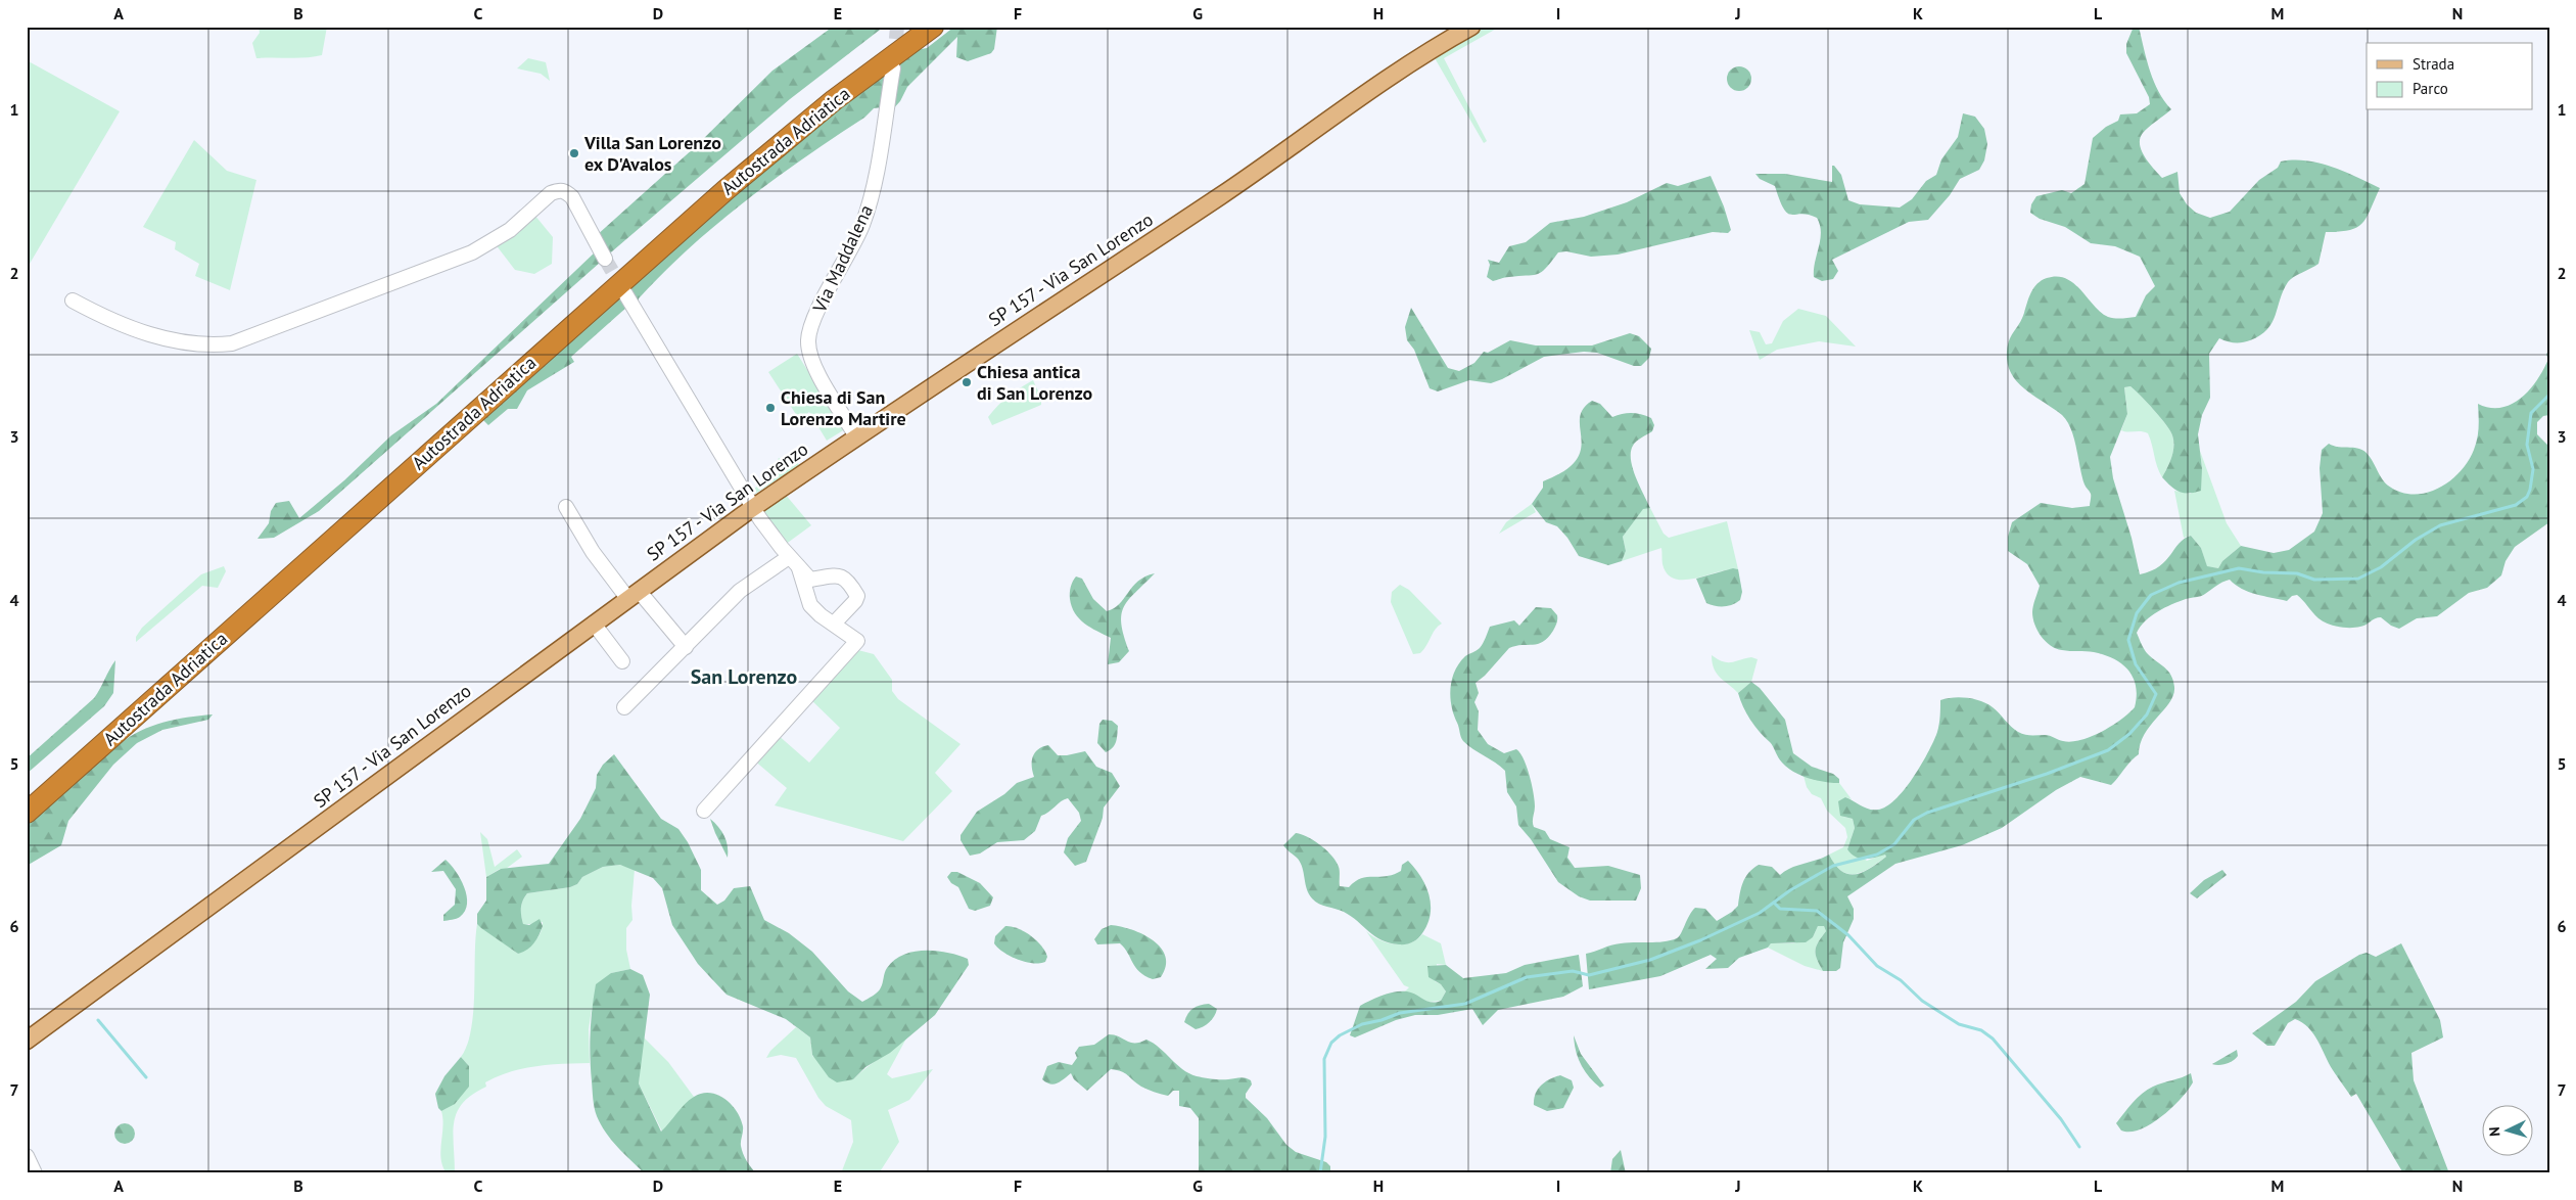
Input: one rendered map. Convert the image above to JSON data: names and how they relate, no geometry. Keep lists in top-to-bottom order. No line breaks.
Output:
{"streets":{"highway":["Autostrada Adriatica"],"main road":["SP 157 - Via San Lorenzo"],"street":["Via Maddalena"]},"crossings":[["Via Maddalena","SP 157 - Via San Lorenzo"]],"districts":["San Lorenzo"],"places":["Villa San Lorenzo ex D'Avalos","Chiesa antica di San Lorenzo","Chiesa di San Lorenzo Martire"],"legend":["Strada","Parco"],"north":"left","grid":{"columns":["A","B","C","D","E","F","G","H","I","J","K","L","M","N"],"rows":["1","2","3","4","5","6","7"]}}
